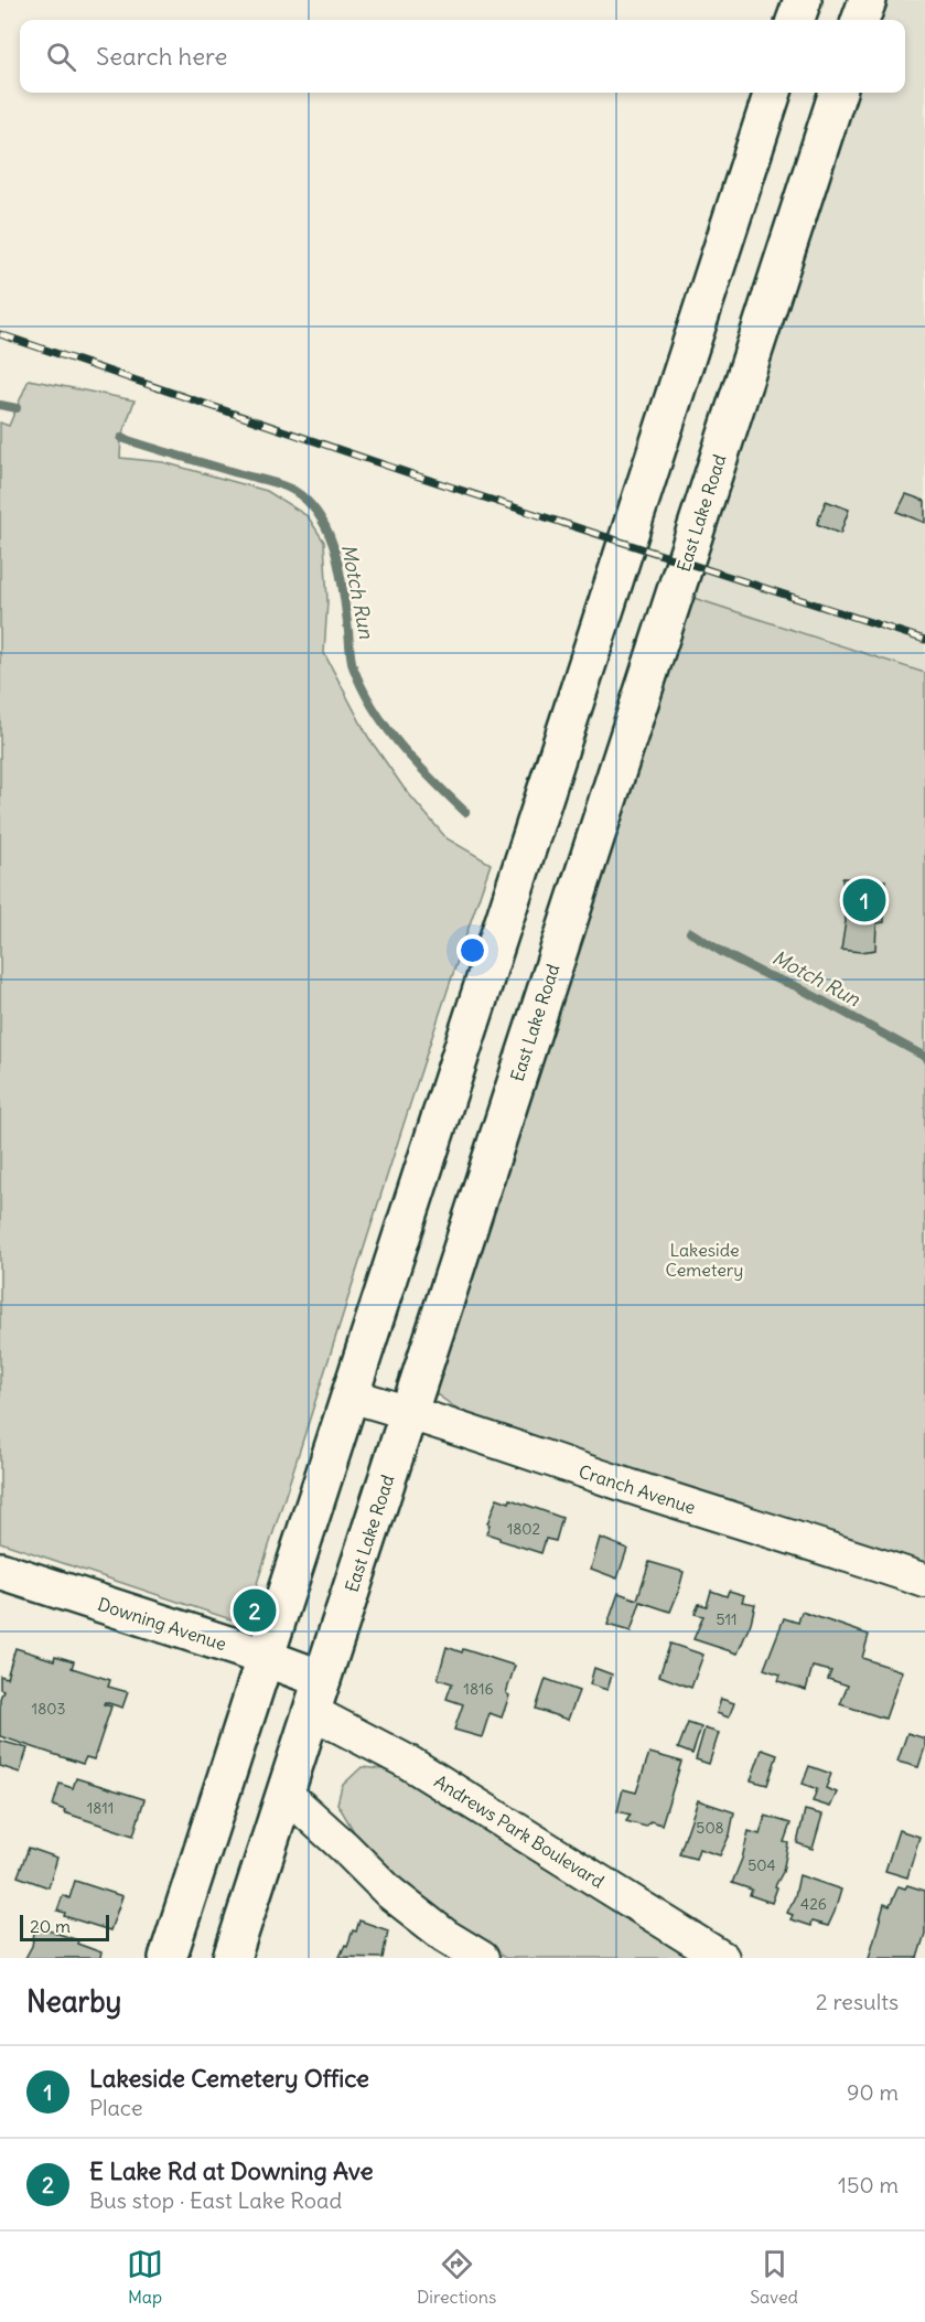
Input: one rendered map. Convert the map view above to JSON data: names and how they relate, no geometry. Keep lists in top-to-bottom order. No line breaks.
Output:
{"streets":{"main road":["East Lake Road","Downing Avenue"],"street":["Cranch Avenue","Andrews Park Boulevard"]},"crossings":[["East Lake Road","Cranch Avenue"],["East Lake Road","Downing Avenue"],["East Lake Road","Andrews Park Boulevard"],["Downing Avenue","Andrews Park Boulevard"]],"water":["Motch Run"],"parks":["Lakeside Cemetery"],"house_numbers":["1802","511","1816","1803","1811","508","504","426"],"scale_bar":"20 m","page":{"search":"Search here","pins":["1","2"],"scale":"20 m","heading":["Nearby","2 results"],"list":[{"mark":"1","name":"Lakeside Cemetery Office","note":"Place","value":"90 m"},{"mark":"2","name":"E Lake Rd at Downing Ave","note":"Bus stop · East Lake Road","value":"150 m"}],"nav":["Map","Directions","Saved"]}}
